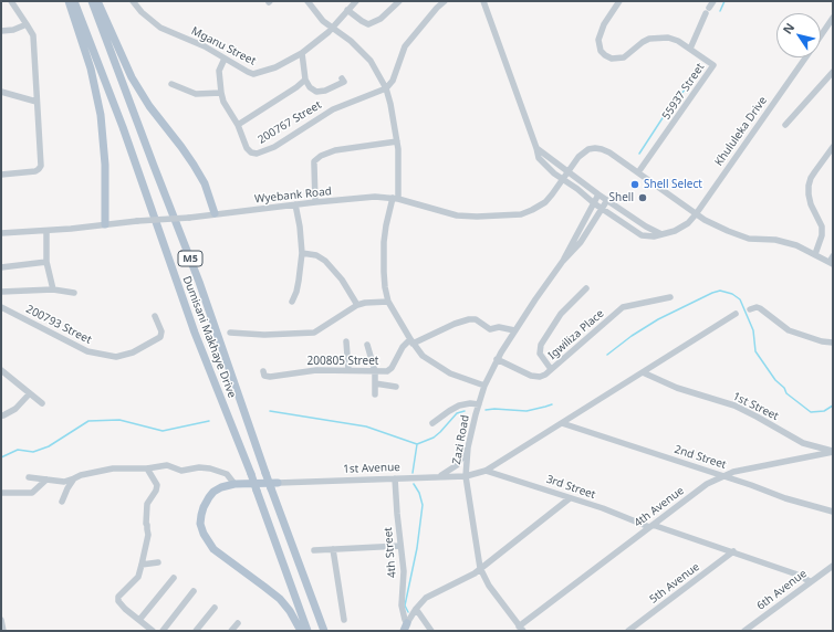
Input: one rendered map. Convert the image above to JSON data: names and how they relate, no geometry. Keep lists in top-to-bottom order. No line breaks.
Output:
{"streets":{"main road":["M5","Dumisani Makhaye Drive"],"street":["Mganu Street","55937 Street","200767 Street","Khululeka Drive","Wyebank Road","200793 Street","Igwiliza Place","200805 Street","1st Street","Zazi Road","2nd Street","1st Avenue","3rd Street","4th Avenue","4th Street","5th Avenue","6th Avenue"]},"crossings":[["Mganu Street","200767 Street"],["55937 Street","Wyebank Road"],["Khululeka Drive","Wyebank Road"],["Khululeka Drive","Zazi Road"],["Igwiliza Place","Zazi Road"],["1st Street","4th Avenue"],["Zazi Road","1st Avenue"],["Zazi Road","4th Avenue"],["2nd Street","4th Avenue"],["1st Avenue","4th Street"],["3rd Street","4th Avenue"],["3rd Street","5th Avenue"],["3rd Street","6th Avenue"]],"places":["Shell Select","Shell"],"north":"top left"}
